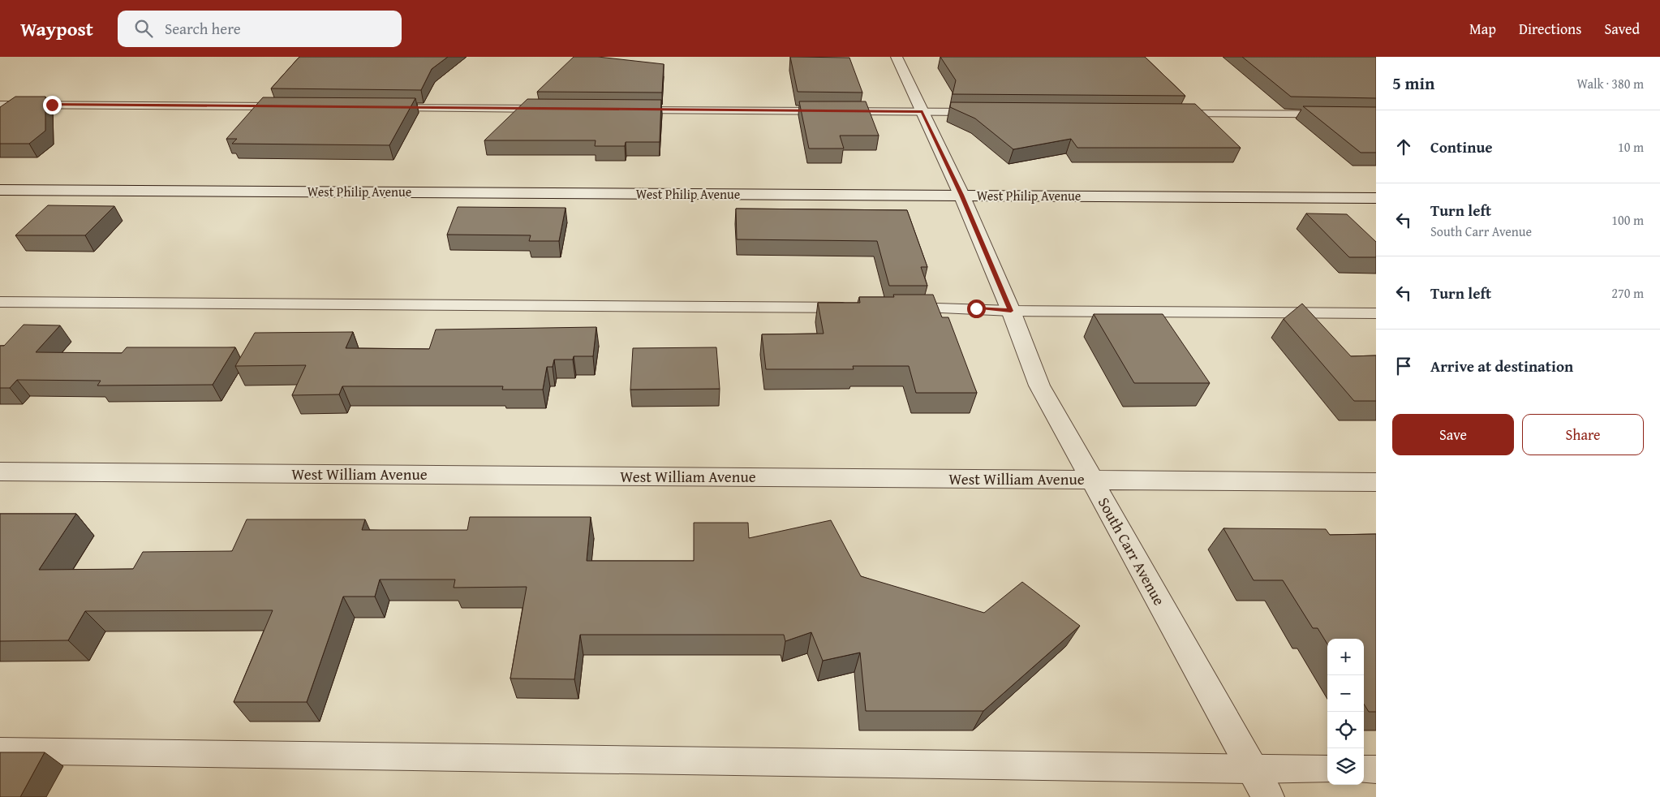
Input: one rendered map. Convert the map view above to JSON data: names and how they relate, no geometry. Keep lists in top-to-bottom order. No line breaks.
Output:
{"streets":{"street":["West Philip Avenue","West William Avenue","South Carr Avenue"]},"crossings":[["West Philip Avenue","South Carr Avenue"],["West William Avenue","South Carr Avenue"]],"page":{"header":"Waypost","search":"Search here","nav":["Map","Directions","Saved"],"heading":["5 min","Walk · 380 m"],"list":[["Continue","10 m"],["Turn left","South Carr Avenue","100 m"],["Turn left","270 m"],"Arrive at destination"],"buttons":["Save","Share"],"map_buttons":["+","−"]}}
